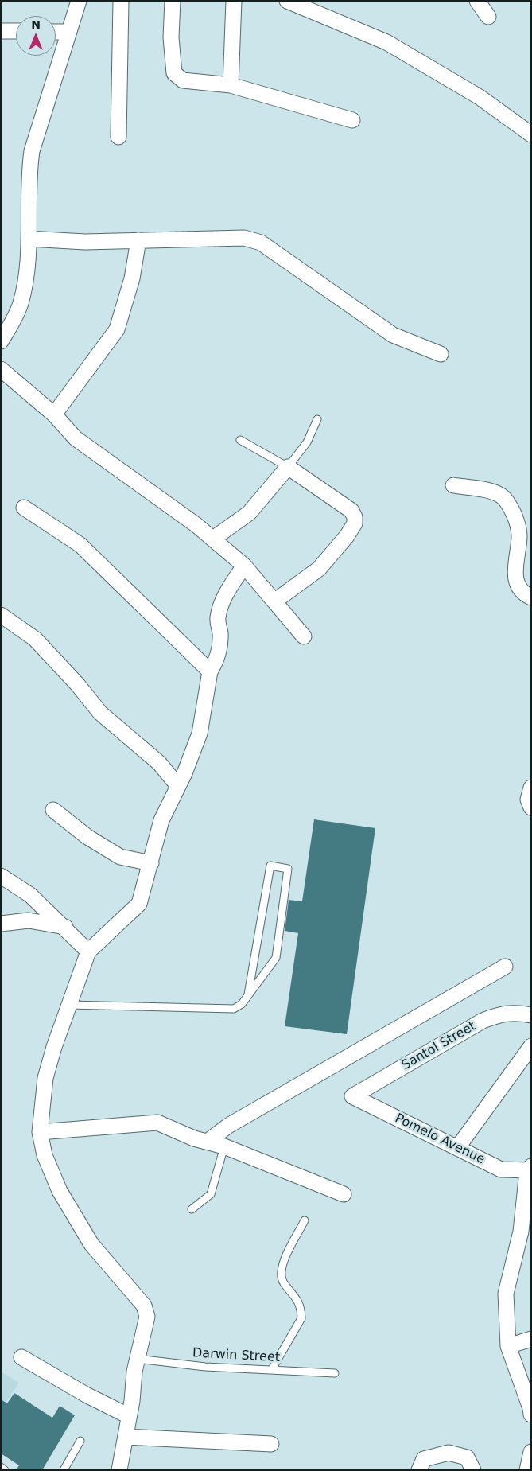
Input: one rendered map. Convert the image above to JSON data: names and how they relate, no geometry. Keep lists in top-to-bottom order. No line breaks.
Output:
{"streets":{"street":["Santol Street","Pomelo Avenue"],"lane":["Darwin Street"]},"crossings":[["Santol Street","Pomelo Avenue"]],"north":"top"}
